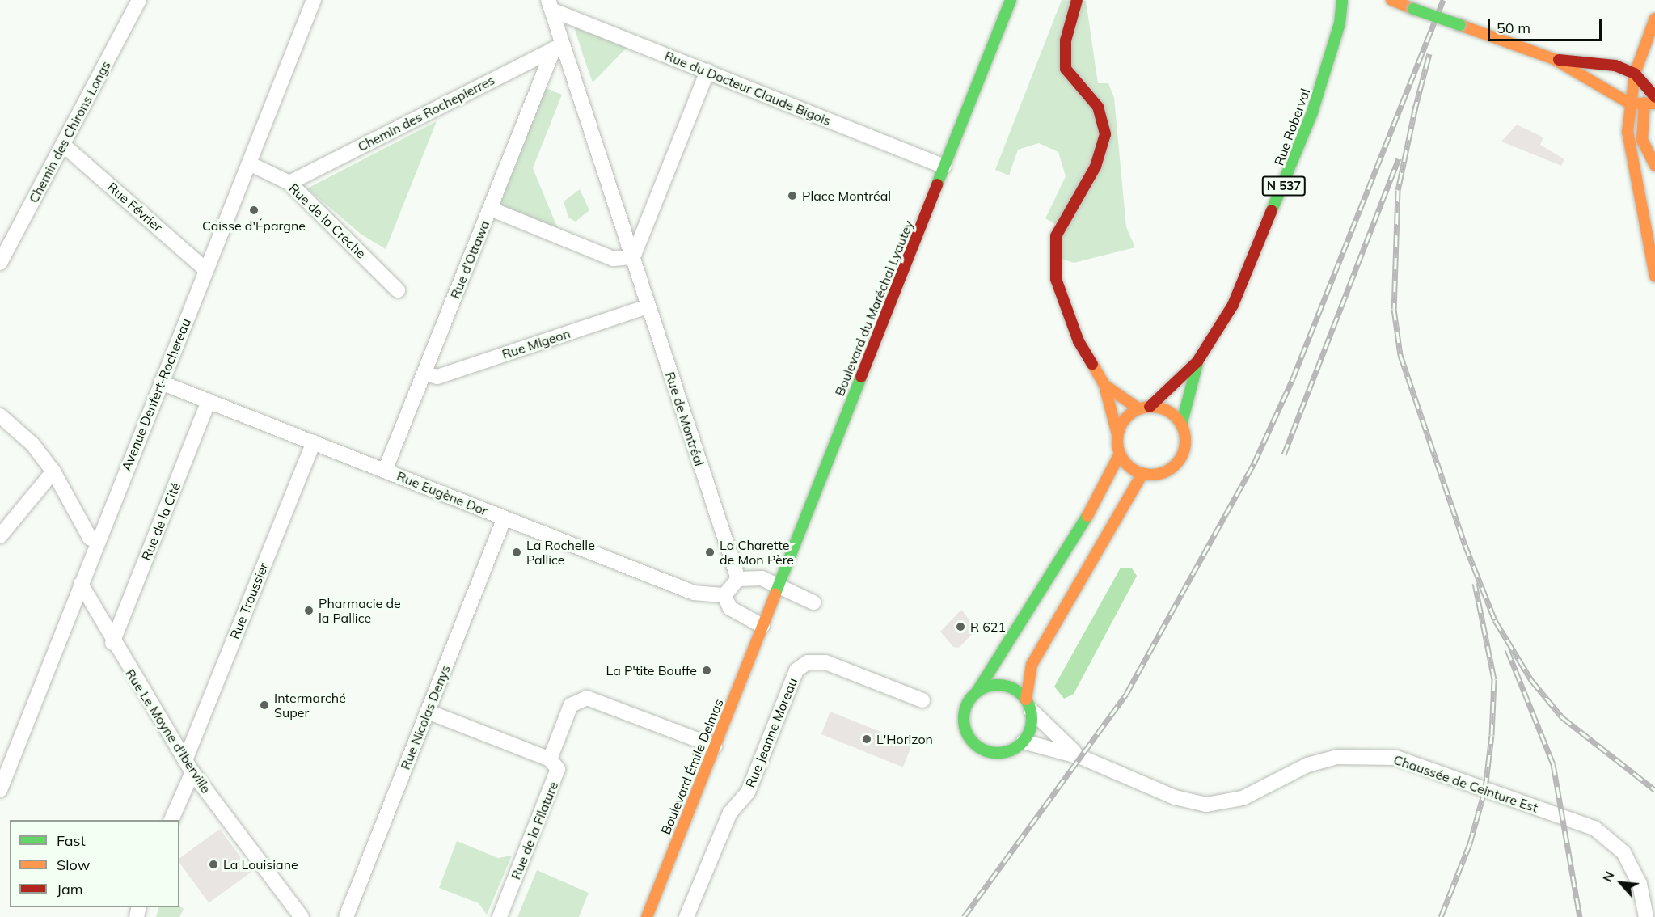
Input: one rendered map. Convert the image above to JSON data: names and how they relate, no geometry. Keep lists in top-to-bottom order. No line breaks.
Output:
{"streets":{"street":["Rue du Docteur Claude Bigois","Chemin des Rochepierres","Rue Roberval","Chemin des Chirons Longs","N 537","Rue Février","Rue de la Crèche","Rue d'Ottawa","Boulevard du Maréchal Lyautey","Rue Migeon","Avenue Denfert-Rochereau","Rue de Montréal","Rue Eugène Dor","Rue de la Cité","Rue Troussier","Rue Nicolas Denys","Rue Le Moyne d'Iberville","Rue Jeanne Moreau","Boulevard Émile Delmas","Chaussée de Ceinture Est","Rue de la Filature"]},"crossings":[["Rue du Docteur Claude Bigois","Boulevard du Maréchal Lyautey"],["Rue du Docteur Claude Bigois","Rue de Montréal"],["Chemin des Rochepierres","Rue de la Crèche"],["Chemin des Rochepierres","Rue d'Ottawa"],["Chemin des Rochepierres","Rue de Montréal"],["Chemin des Chirons Longs","Rue Février"],["Rue Février","Avenue Denfert-Rochereau"],["Rue de la Crèche","Avenue Denfert-Rochereau"],["Rue d'Ottawa","Rue Migeon"],["Rue d'Ottawa","Rue de Montréal"],["Rue d'Ottawa","Rue Eugène Dor"],["Boulevard du Maréchal Lyautey","Boulevard Émile Delmas"],["Rue Migeon","Rue de Montréal"],["Avenue Denfert-Rochereau","Rue Eugène Dor"],["Avenue Denfert-Rochereau","Rue Le Moyne d'Iberville"],["Rue Eugène Dor","Rue de la Cité"],["Rue Eugène Dor","Rue Troussier"],["Rue Eugène Dor","Rue Nicolas Denys"],["Rue de la Cité","Rue Le Moyne d'Iberville"],["Rue Troussier","Rue Le Moyne d'Iberville"],["Rue Nicolas Denys","Rue de la Filature"]],"places":["Place Montréal","Caisse d'Épargne","La Rochelle Pallice","La Charette de Mon Père","Pharmacie de la Pallice","R 621","La P'tite Bouffe","Intermarché Super","L'Horizon","La Louisiane"],"legend":["Fast","Slow","Jam"],"scale_bar":"50 m","north":"top left"}
